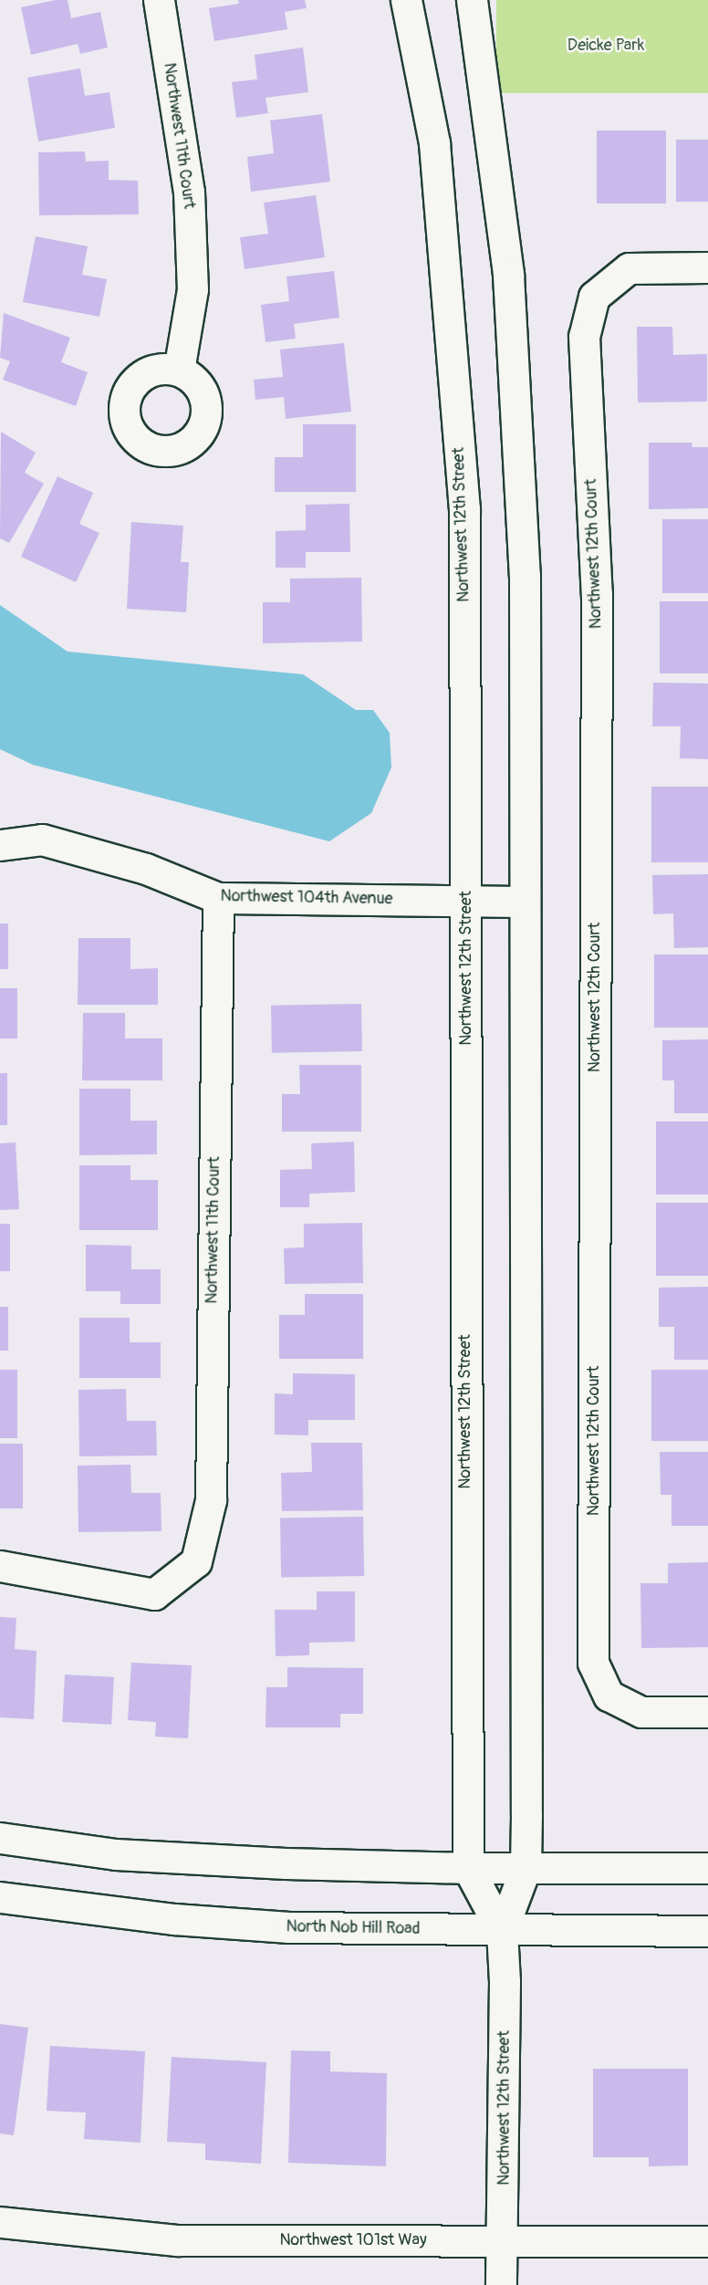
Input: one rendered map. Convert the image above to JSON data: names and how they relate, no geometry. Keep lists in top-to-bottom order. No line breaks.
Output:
{"streets":{"street":["Northwest 11th Court","Northwest 12th Street","Northwest 12th Court","Northwest 104th Avenue","North Nob Hill Road","Northwest 101st Way"]},"crossings":[["Northwest 11th Court","Northwest 104th Avenue"],["Northwest 12th Street","Northwest 104th Avenue"],["Northwest 12th Street","North Nob Hill Road"],["Northwest 12th Street","Northwest 101st Way"]],"parks":["Deicke Park"]}
